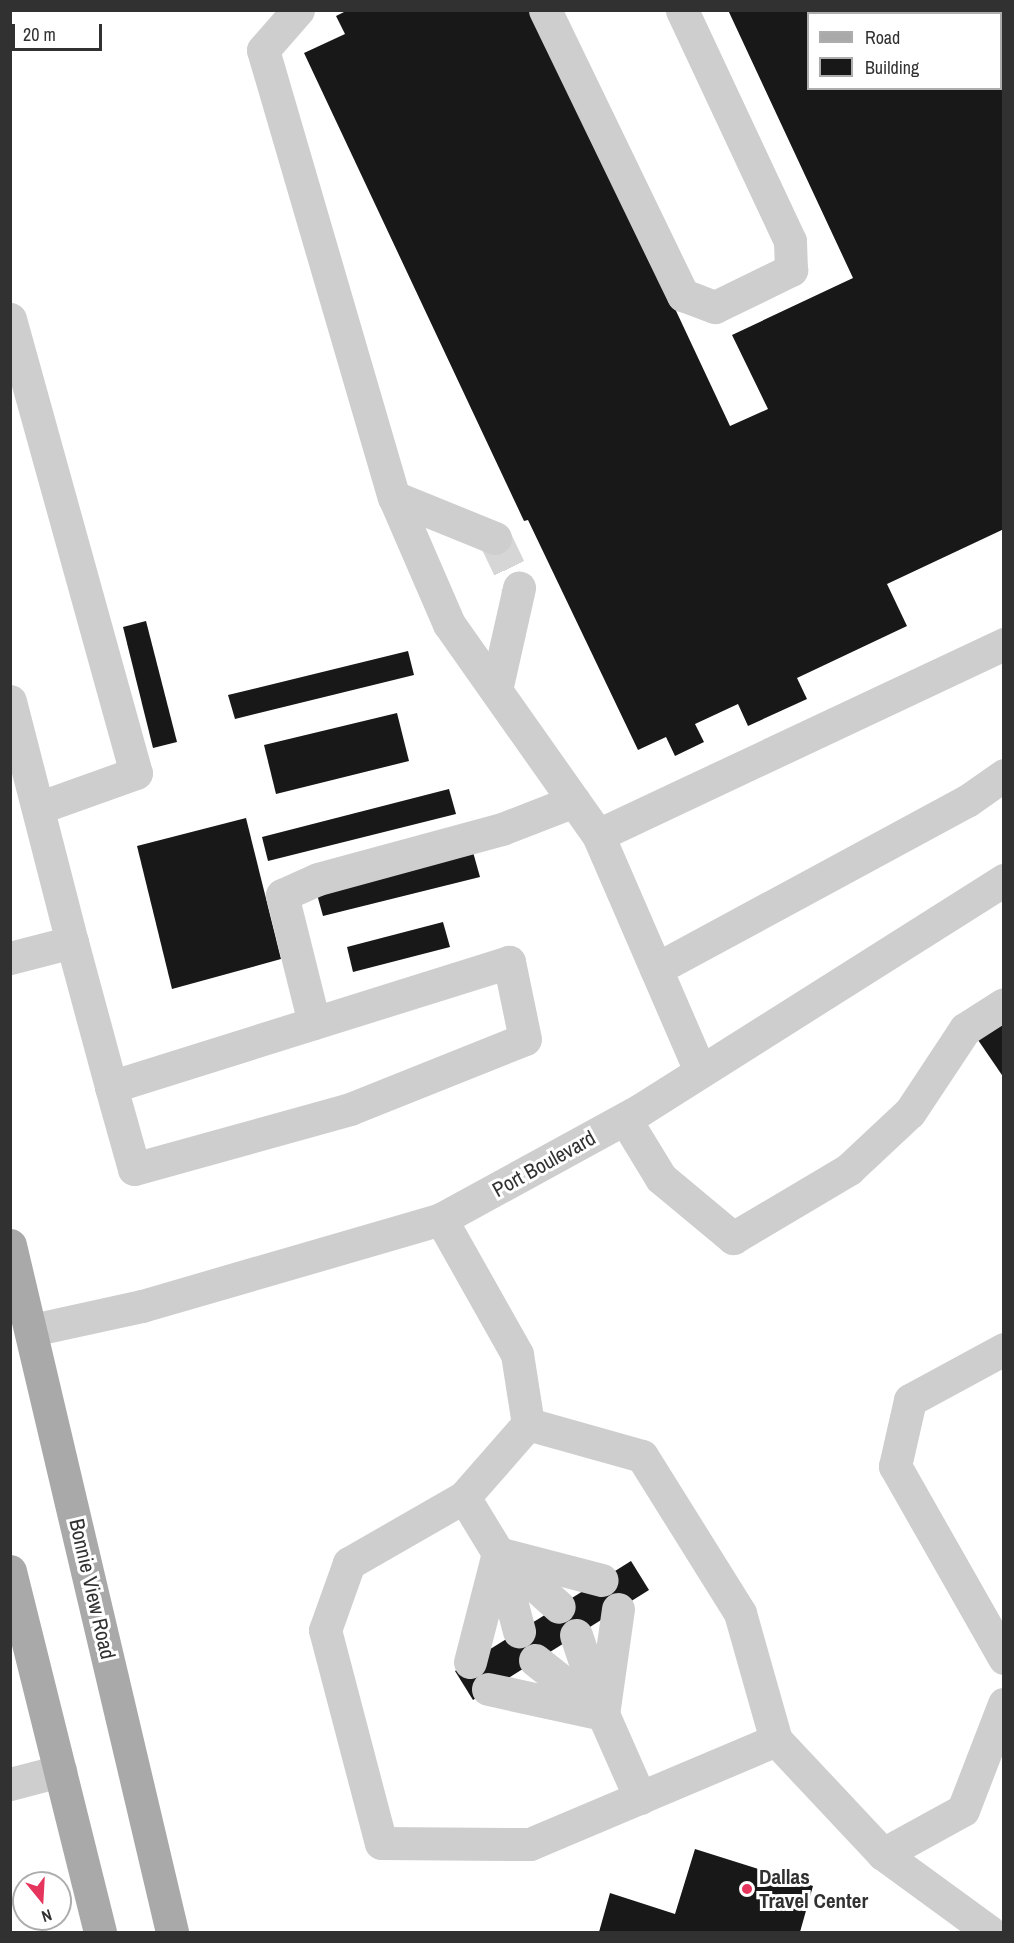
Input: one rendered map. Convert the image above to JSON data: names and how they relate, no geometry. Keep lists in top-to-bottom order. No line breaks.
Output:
{"streets":{"main road":["Bonnie View Road"],"street":["Port Boulevard"]},"crossings":[["Port Boulevard","Bonnie View Road"]],"places":["Dallas Travel Center"],"legend":["Road","Building"],"scale_bar":"20 m","north":"bottom"}
